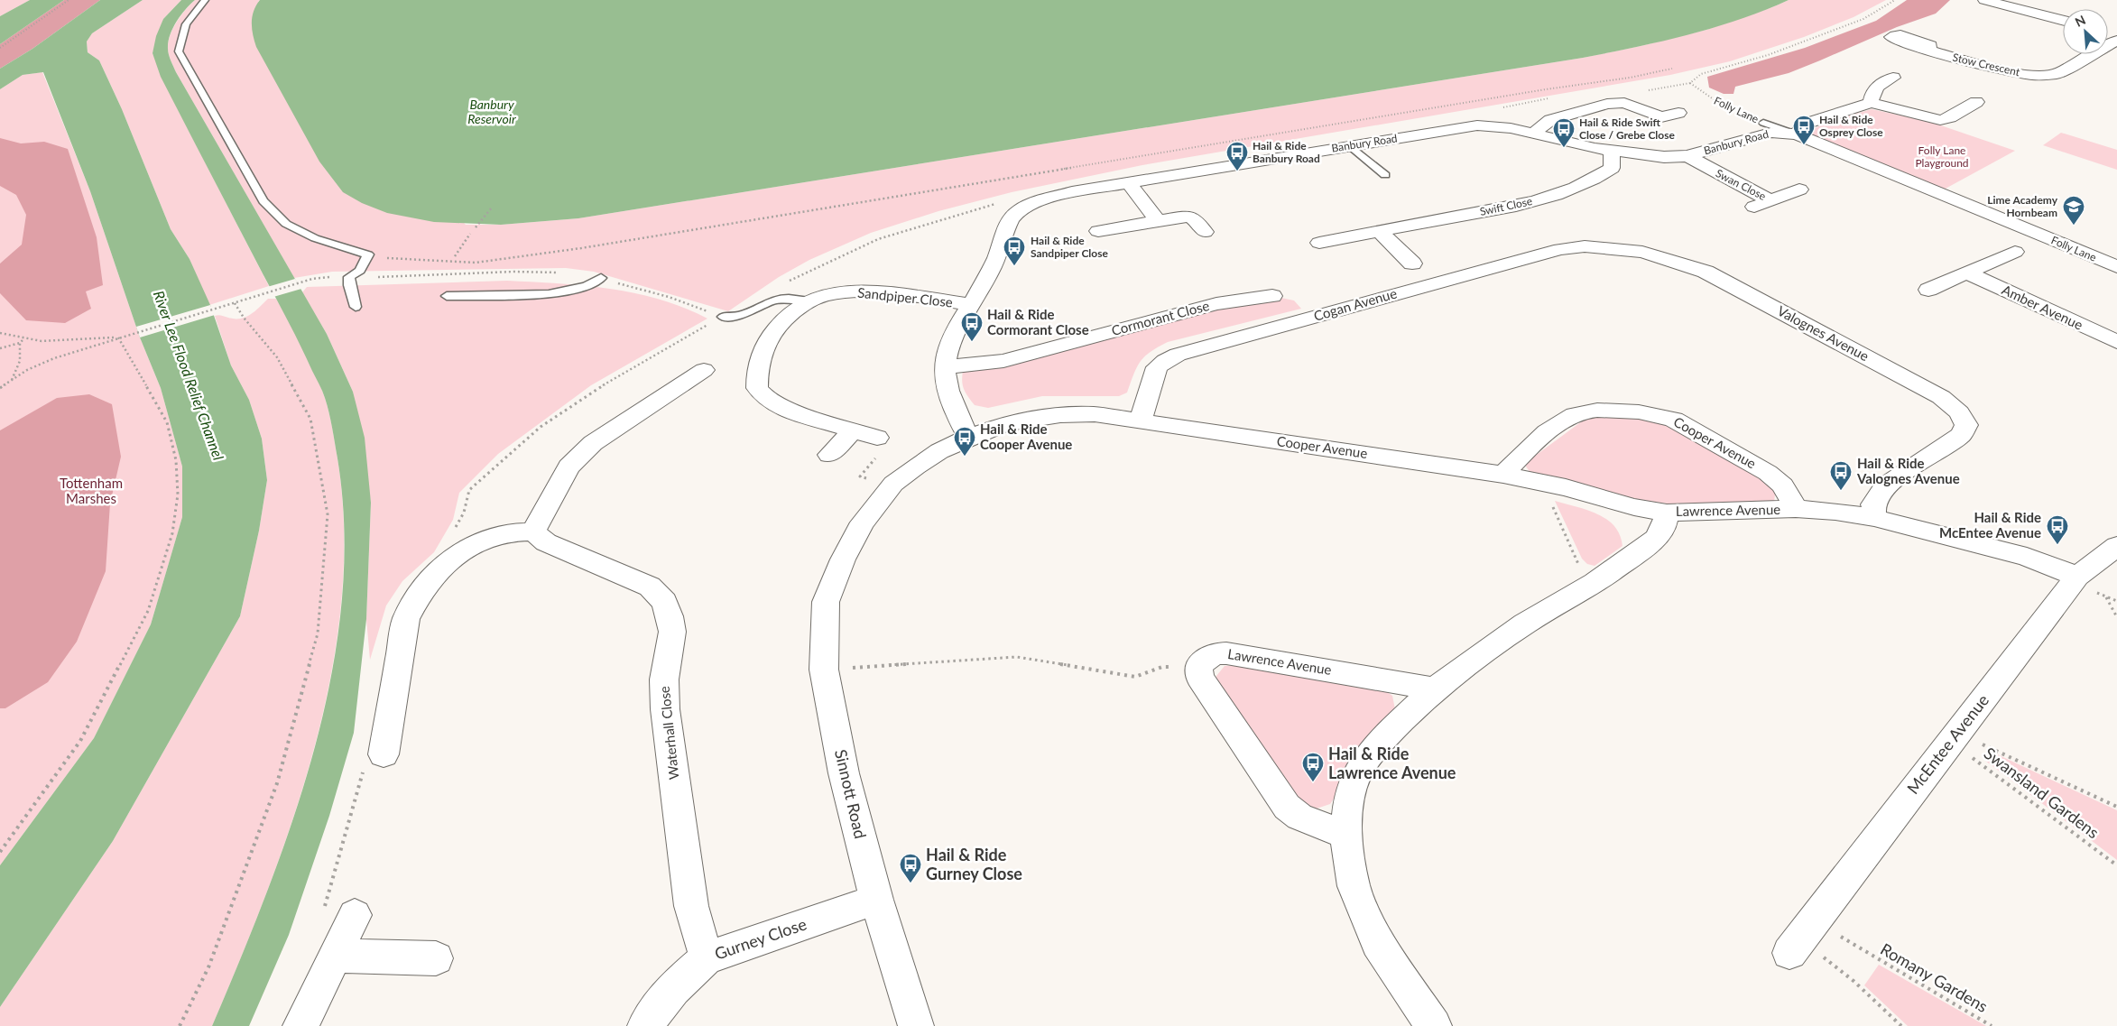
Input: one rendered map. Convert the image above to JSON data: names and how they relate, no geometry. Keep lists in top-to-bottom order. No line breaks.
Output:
{"streets":{"street":["Stow Crescent","Folly Lane","Banbury Road","Swan Close","Swift Close","Sandpiper Close","Cogan Avenue","Amber Avenue","Cormorant Close","Valognes Avenue","Cooper Avenue","Lawrence Avenue","Waterhall Close","McEntee Avenue","Sinnott Road","Gurney Close"],"path":["Swansland Gardens","Romany Gardens"]},"crossings":[["Folly Lane","Banbury Road"],["Banbury Road","Swan Close"],["Banbury Road","Swift Close"],["Banbury Road","Sandpiper Close"],["Banbury Road","Cormorant Close"],["Banbury Road","Cooper Avenue"],["Cogan Avenue","Valognes Avenue"],["Cogan Avenue","Cooper Avenue"],["Valognes Avenue","Lawrence Avenue"],["Cooper Avenue","Lawrence Avenue"],["Cooper Avenue","Sinnott Road"],["Lawrence Avenue","McEntee Avenue"],["Waterhall Close","Gurney Close"],["McEntee Avenue","Swansland Gardens"],["Sinnott Road","Gurney Close"]],"water":["Banbury Reservoir","River Lee Flood Relief Channel"],"parks":["Folly Lane Playground","Tottenham Marshes"],"places":{"bus stop":["Hail & Ride Osprey Close","Hail & Ride Swift Close / Grebe Close","Hail & Ride Banbury Road","Hail & Ride Sandpiper Close","Hail & Ride Cormorant Close","Hail & Ride Cooper Avenue","Hail & Ride Valognes Avenue","Hail & Ride McEntee Avenue","Hail & Ride Lawrence Avenue","Hail & Ride Gurney Close"],"school or university":["Lime Academy Hornbeam"]},"north":"top left"}
